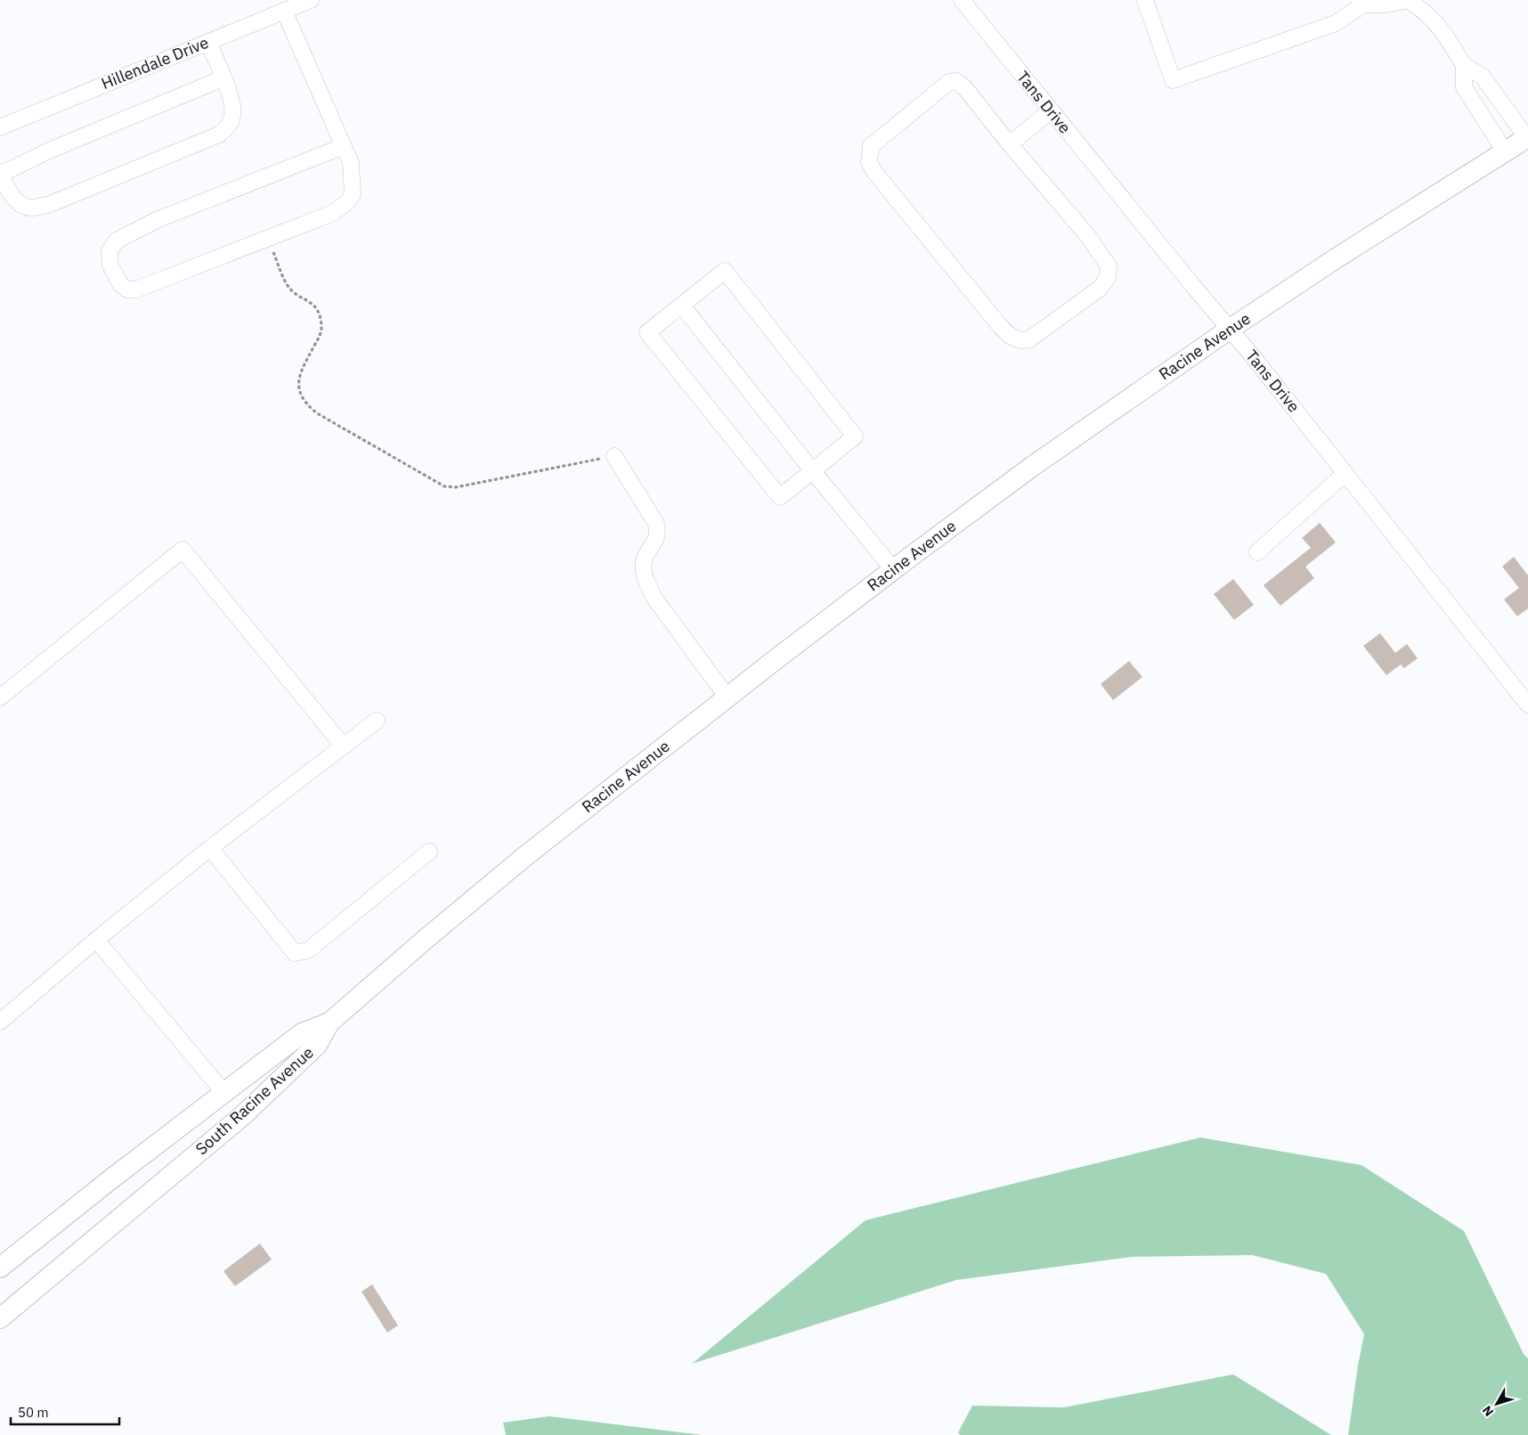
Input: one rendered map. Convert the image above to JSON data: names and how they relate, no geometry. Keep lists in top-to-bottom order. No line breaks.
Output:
{"streets":{"main road":["Racine Avenue","South Racine Avenue"],"street":["Hillendale Drive","Tans Drive"]},"crossings":[["Tans Drive","Racine Avenue"],["Racine Avenue","South Racine Avenue"]],"scale_bar":"50 m","north":"bottom left"}
